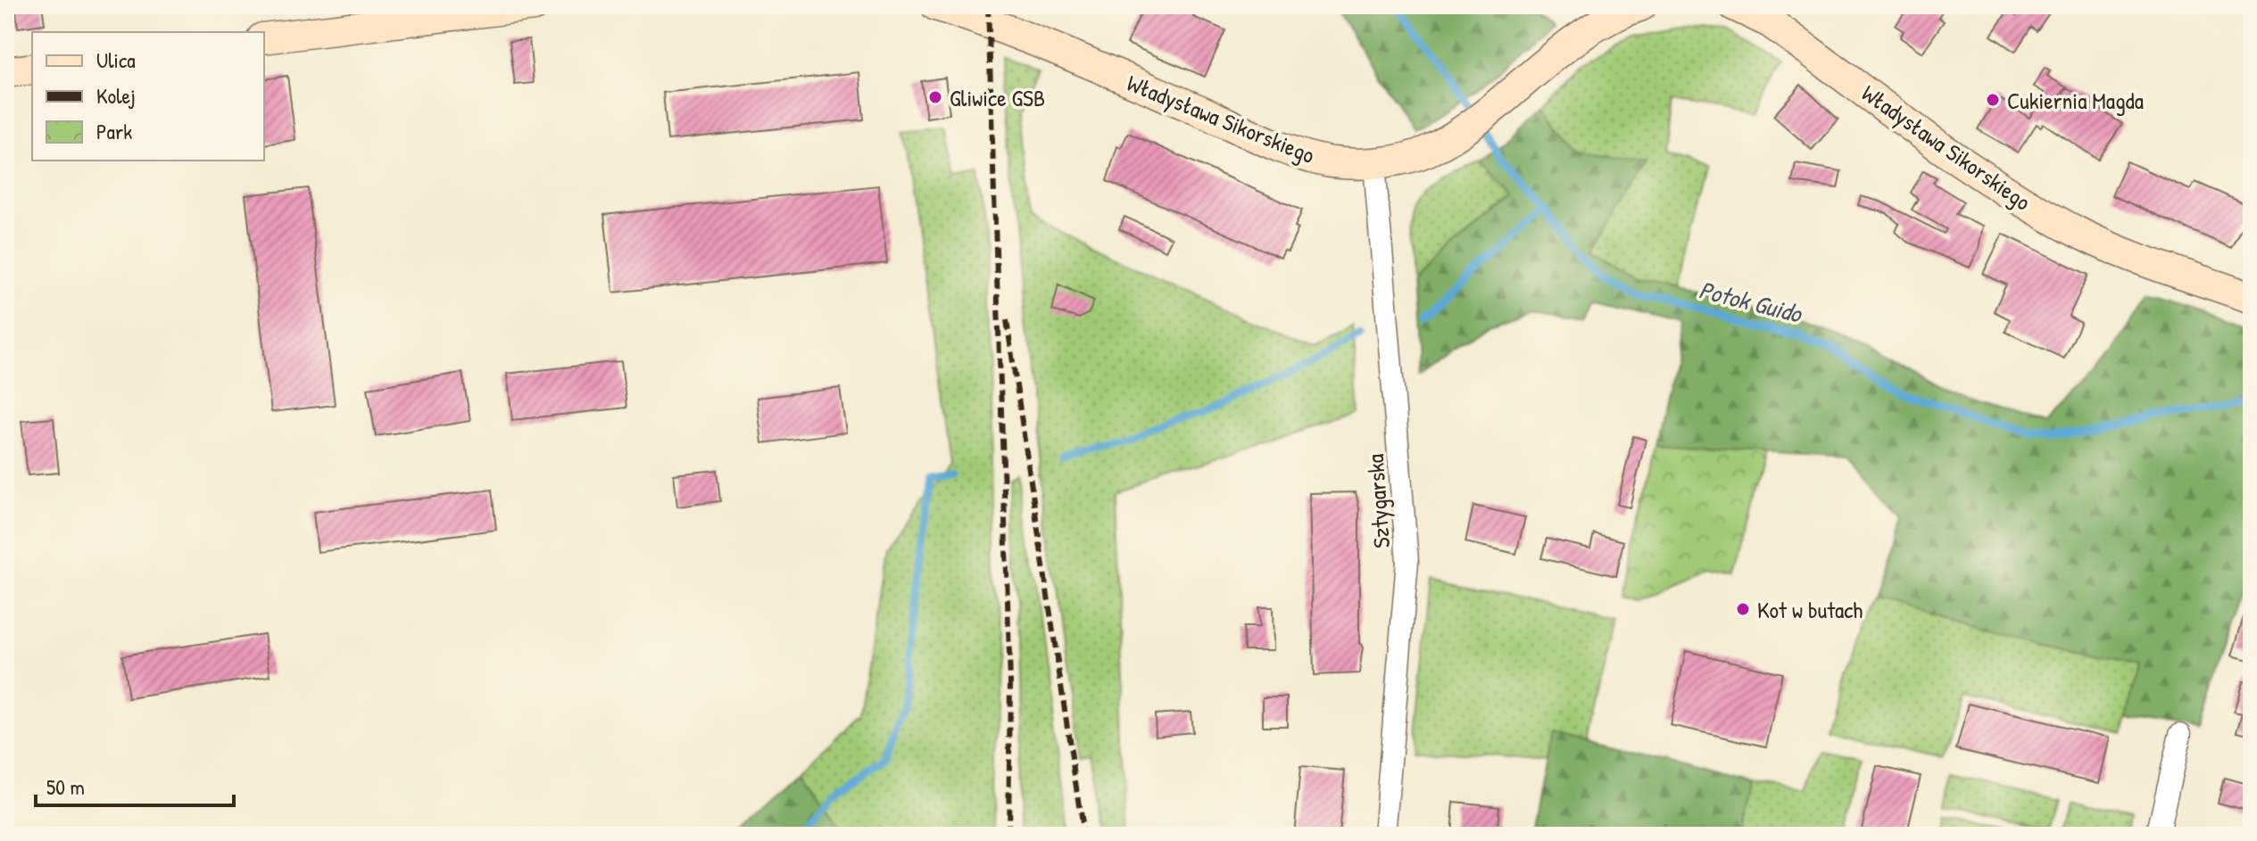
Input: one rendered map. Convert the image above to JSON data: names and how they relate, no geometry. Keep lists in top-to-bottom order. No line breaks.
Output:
{"streets":{"street":["Władysława Sikorskiego","Sztygarska"]},"crossings":[["Władysława Sikorskiego","Sztygarska"]],"water":["Potok Guido"],"places":["Gliwice GSB","Cukiernia Magda","Kot w butach"],"legend":["Ulica","Kolej","Park"],"scale_bar":"50 m"}
